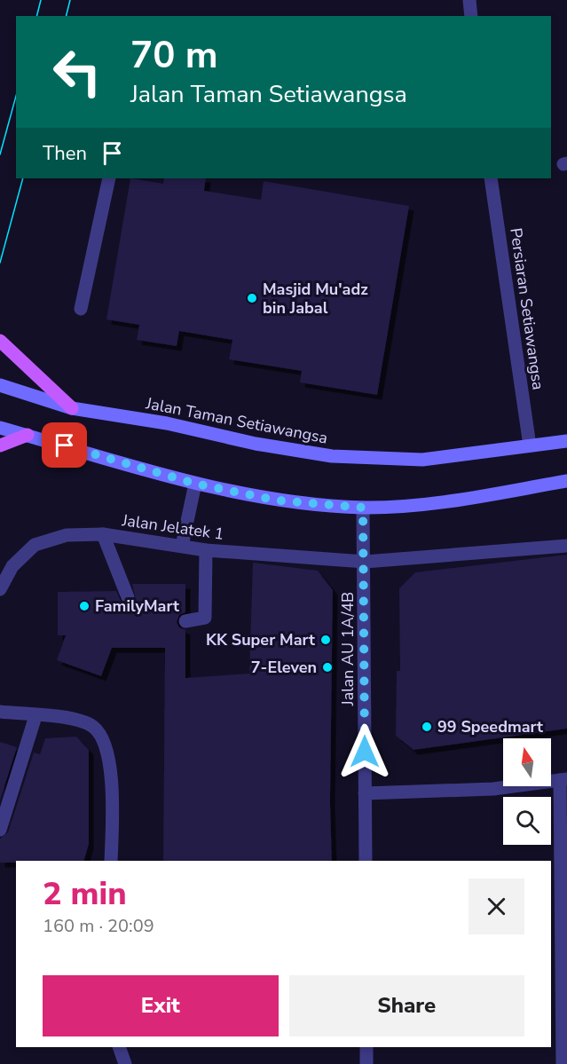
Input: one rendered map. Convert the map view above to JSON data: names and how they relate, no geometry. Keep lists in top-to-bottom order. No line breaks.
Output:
{"streets":{"main road":["Jalan Taman Setiawangsa"],"street":["Persiaran Setiawangsa","Jalan Jelatek 1","Jalan AU 1A/4B"]},"crossings":[["Persiaran Setiawangsa","Jalan Taman Setiawangsa"],["Jalan Jelatek 1","Jalan AU 1A/4B"]],"places":["Masjid Mu'adz bin Jabal","FamilyMart","KK Super Mart","7-Eleven","99 Speedmart"],"north":"top","page":{"turn":["70 m","Jalan Taman Setiawangsa"],"then":"Then","heading":["2 min","160 m · 20:09"],"buttons":["Exit","Share"]}}
